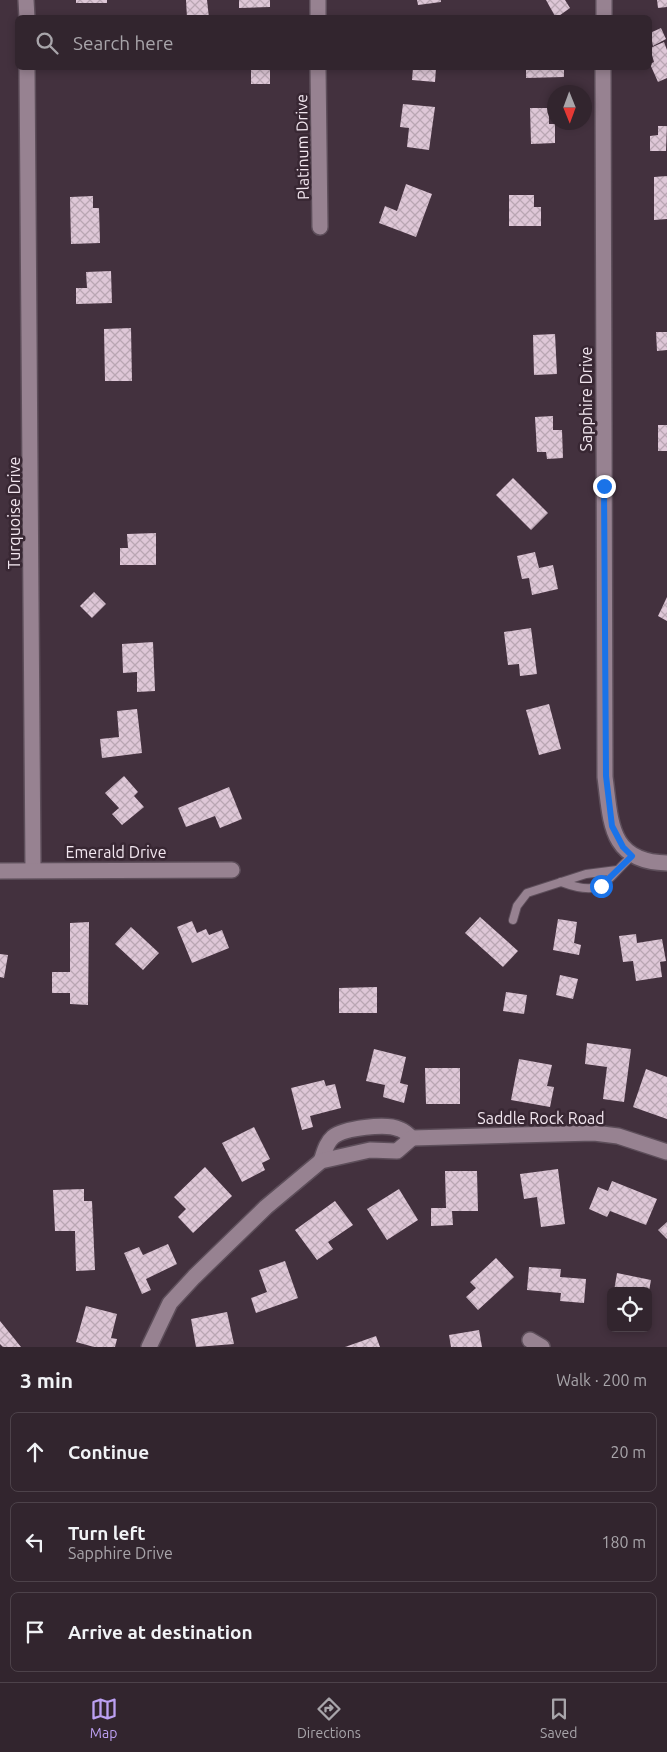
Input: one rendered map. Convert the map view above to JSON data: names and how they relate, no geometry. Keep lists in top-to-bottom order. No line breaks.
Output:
{"streets":{"street":["Platinum Drive","Sapphire Drive","Turquoise Drive","Emerald Drive","Saddle Rock Road"]},"crossings":[["Turquoise Drive","Emerald Drive"]],"north":"bottom","page":{"search":"Search here","heading":["3 min","Walk · 200 m"],"list":[["Continue","20 m"],["Turn left","Sapphire Drive","180 m"],"Arrive at destination"],"nav":["Map","Directions","Saved"]}}
